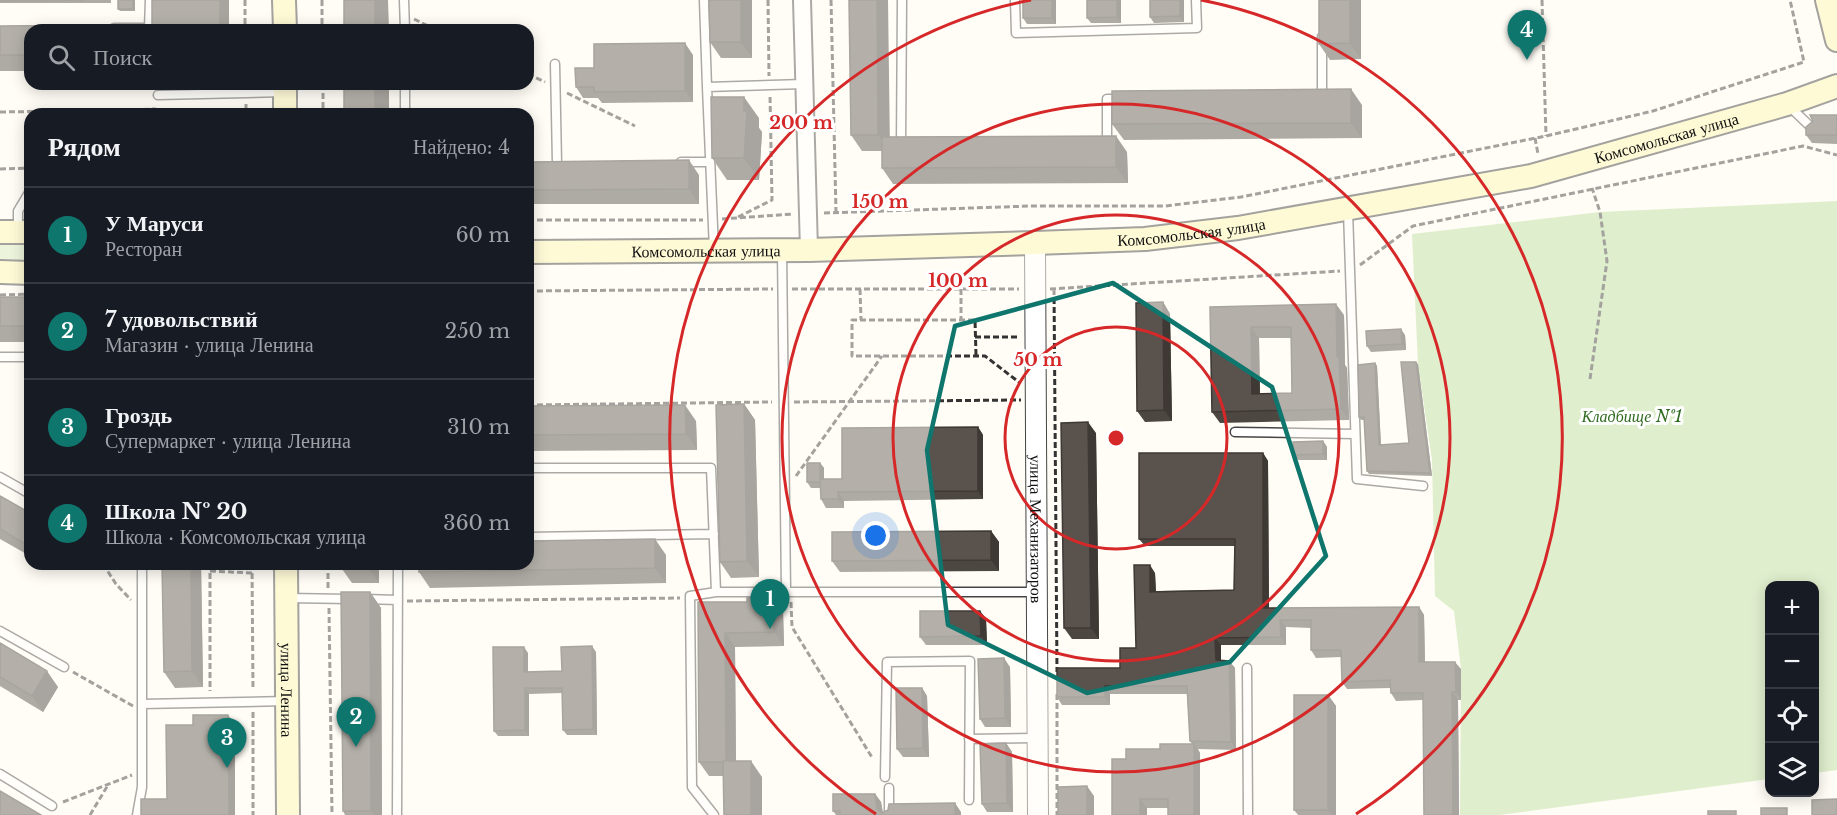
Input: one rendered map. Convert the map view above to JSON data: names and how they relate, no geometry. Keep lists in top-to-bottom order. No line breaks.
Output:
{"streets":{"main road":["Комсомольская улица","улица Ленина"],"street":["улица Механизаторов"]},"crossings":[["Комсомольская улица","улица Механизаторов"]],"parks":["Кладбище №1"],"page":{"pins":["4","1","2","3"],"search":"Поиск","heading":["Рядом","Найдено: 4"],"list":[{"mark":"1","name":"У Маруси","note":"Ресторан","value":"60 m"},{"mark":"2","name":"7 удовольствий","note":"Магазин · улица Ленина","value":"250 m"},{"mark":"3","name":"Гроздь","note":"Супермаркет · улица Ленина","value":"310 m"},{"mark":"4","name":"Школа № 20","note":"Школа · Комсомольская улица","value":"360 m"}],"map_buttons":["+","−"]},"rings":["200 m","150 m","100 m","50 m"]}
